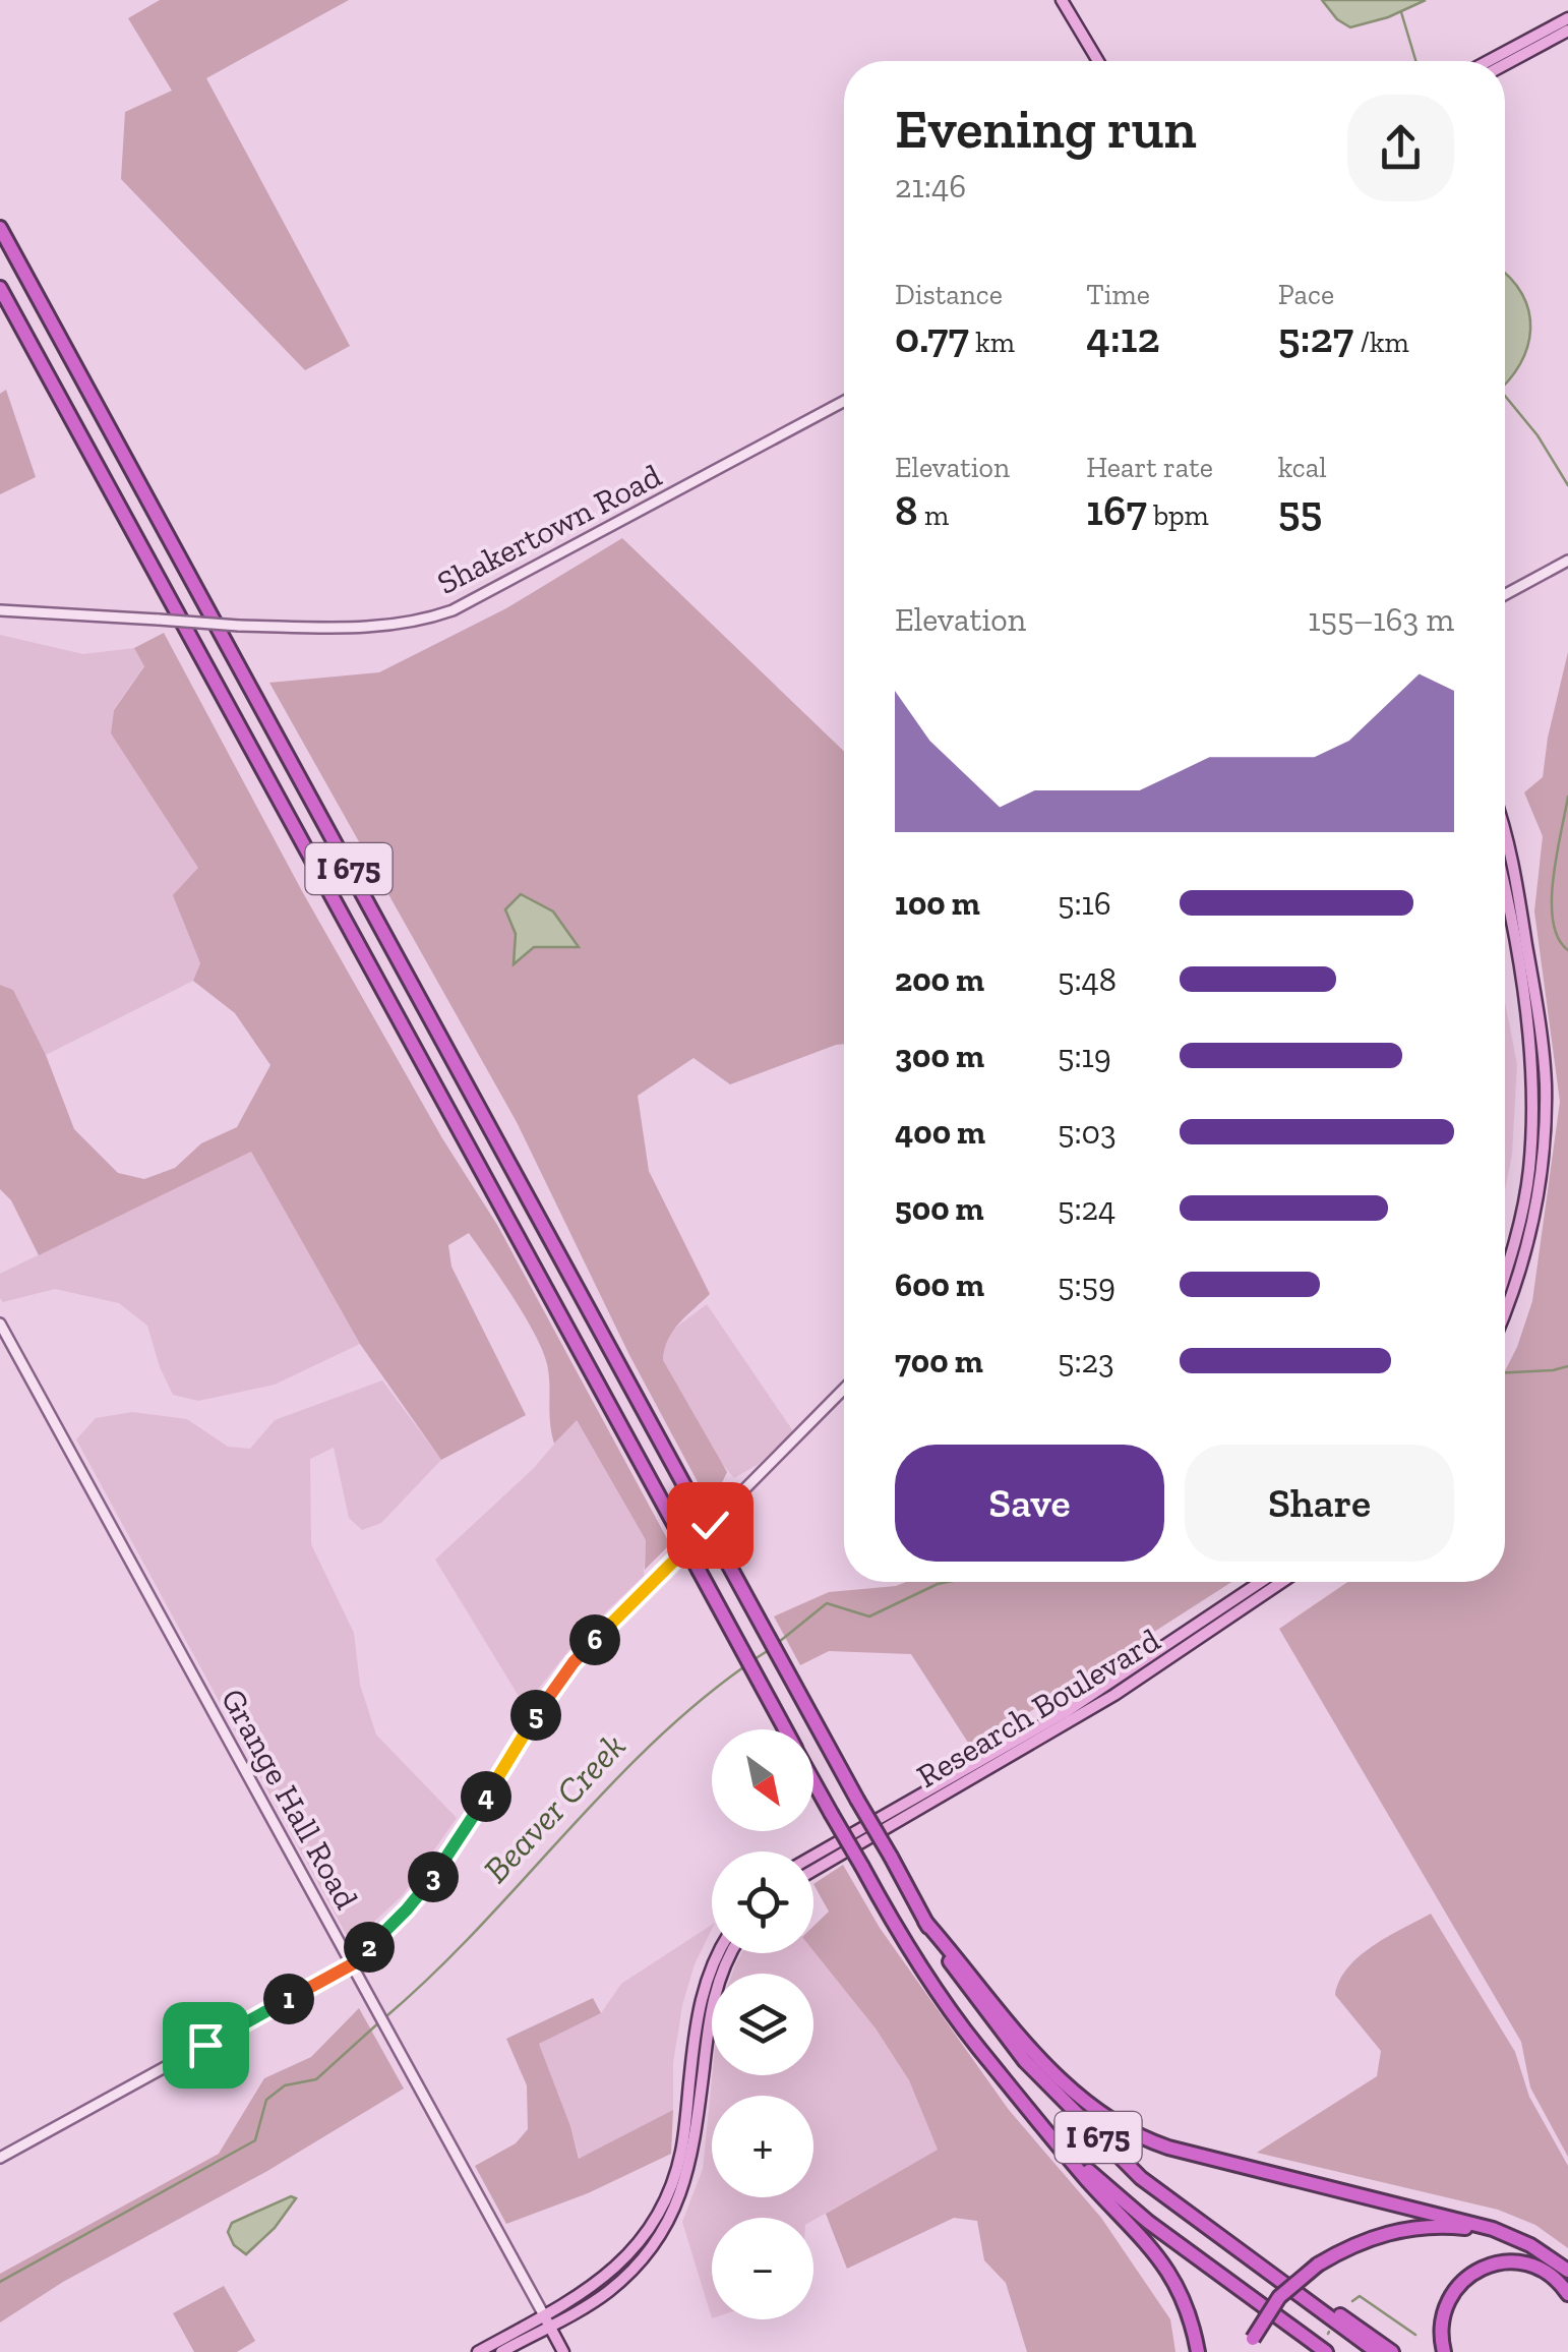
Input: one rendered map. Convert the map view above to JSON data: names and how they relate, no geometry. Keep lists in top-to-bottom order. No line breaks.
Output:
{"streets":{"highway":["I 675"],"main road":["Research Boulevard","Grange Hall Road"],"street":["Shakertown Road"]},"water":["Beaver Creek"],"north":"bottom right","page":{"heading":["Evening run","21:46"],"stats":[["Distance","0.77 km"],["Time","4:12"],["Pace","5:27 /km"],["Elevation","8 m"],["Heart rate","167 bpm"],["kcal","55"]],"chart":["Elevation","155–163 m"],"list":[{"name":"100 m","note":"5:16"},{"name":"200 m","note":"5:48"},{"name":"300 m","note":"5:19"},{"name":"400 m","note":"5:03"},{"name":"500 m","note":"5:24"},{"name":"600 m","note":"5:59"},{"name":"700 m","note":"5:23"}],"buttons":["Save","Share"],"pins":["6","5","4","3","2","1"],"map_buttons":["+","−"]}}
